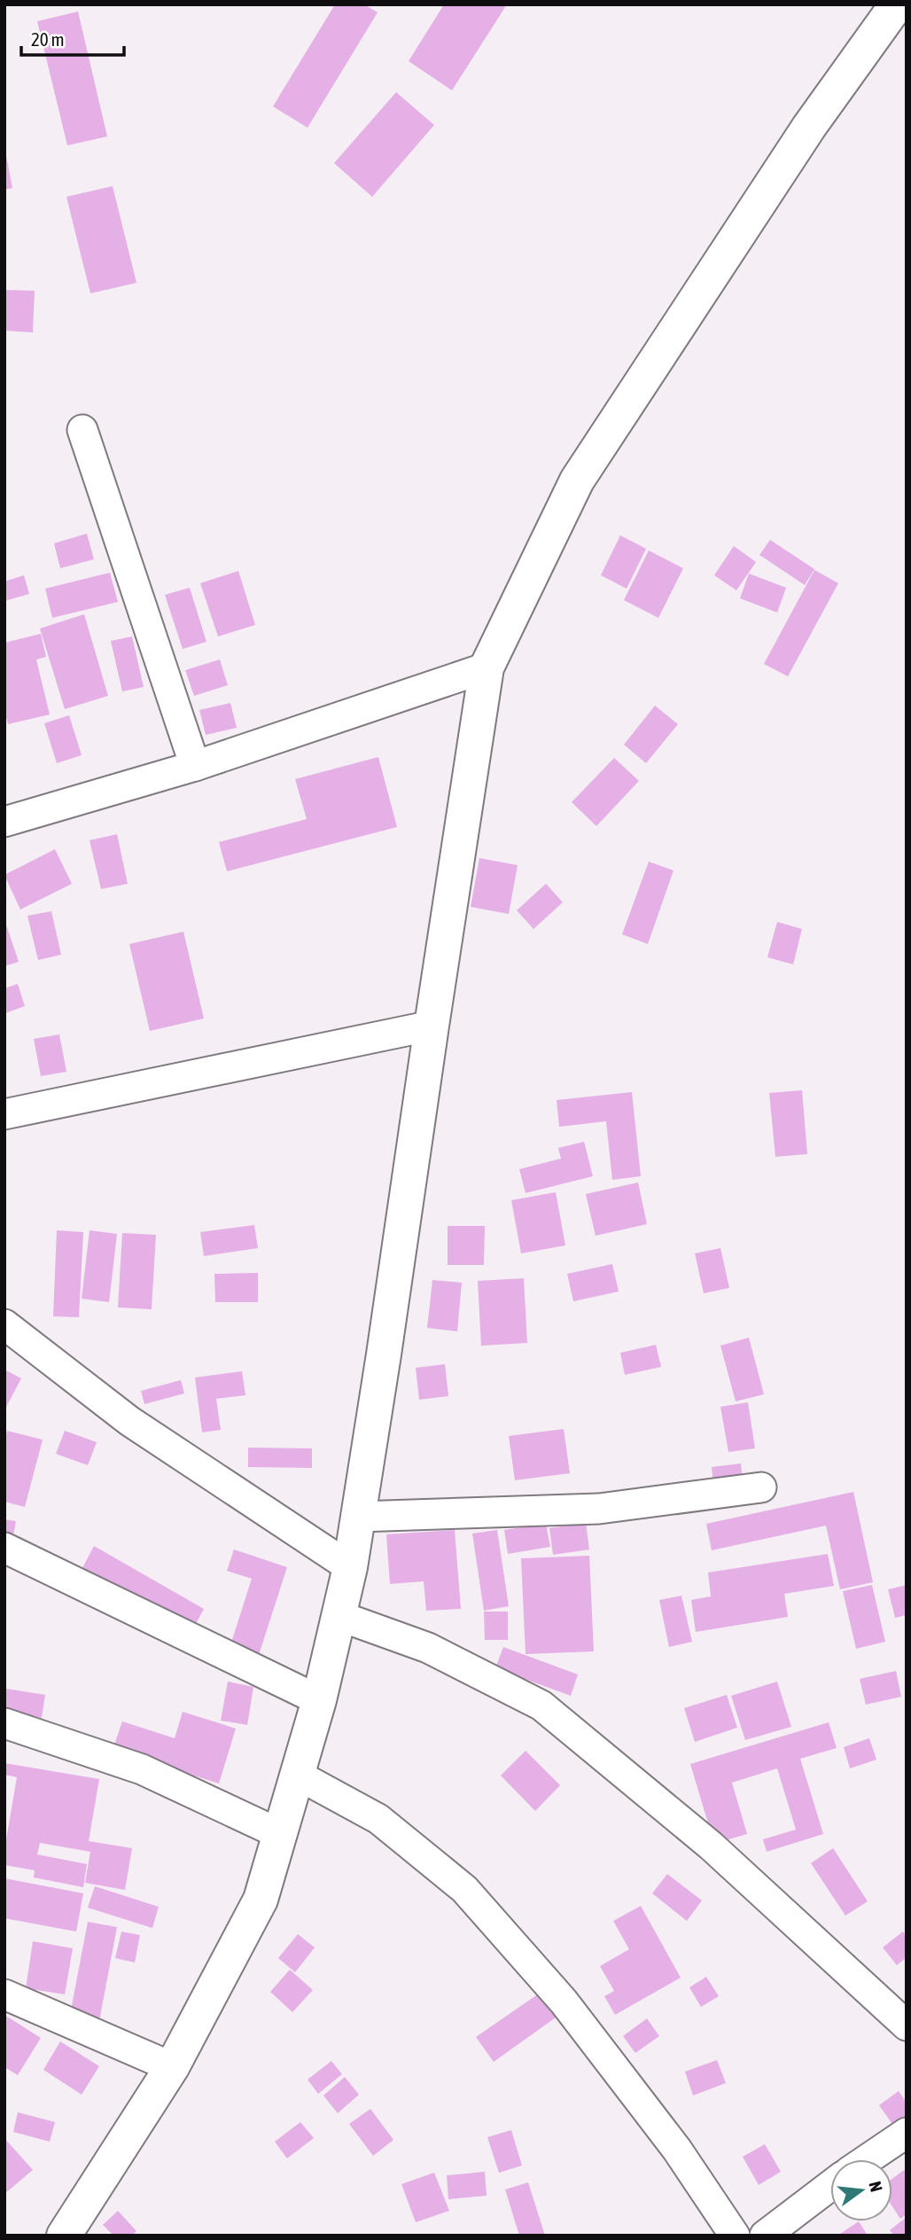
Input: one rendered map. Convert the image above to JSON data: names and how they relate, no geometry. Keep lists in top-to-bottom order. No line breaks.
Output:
{"scale_bar":"20 m","north":"right"}
